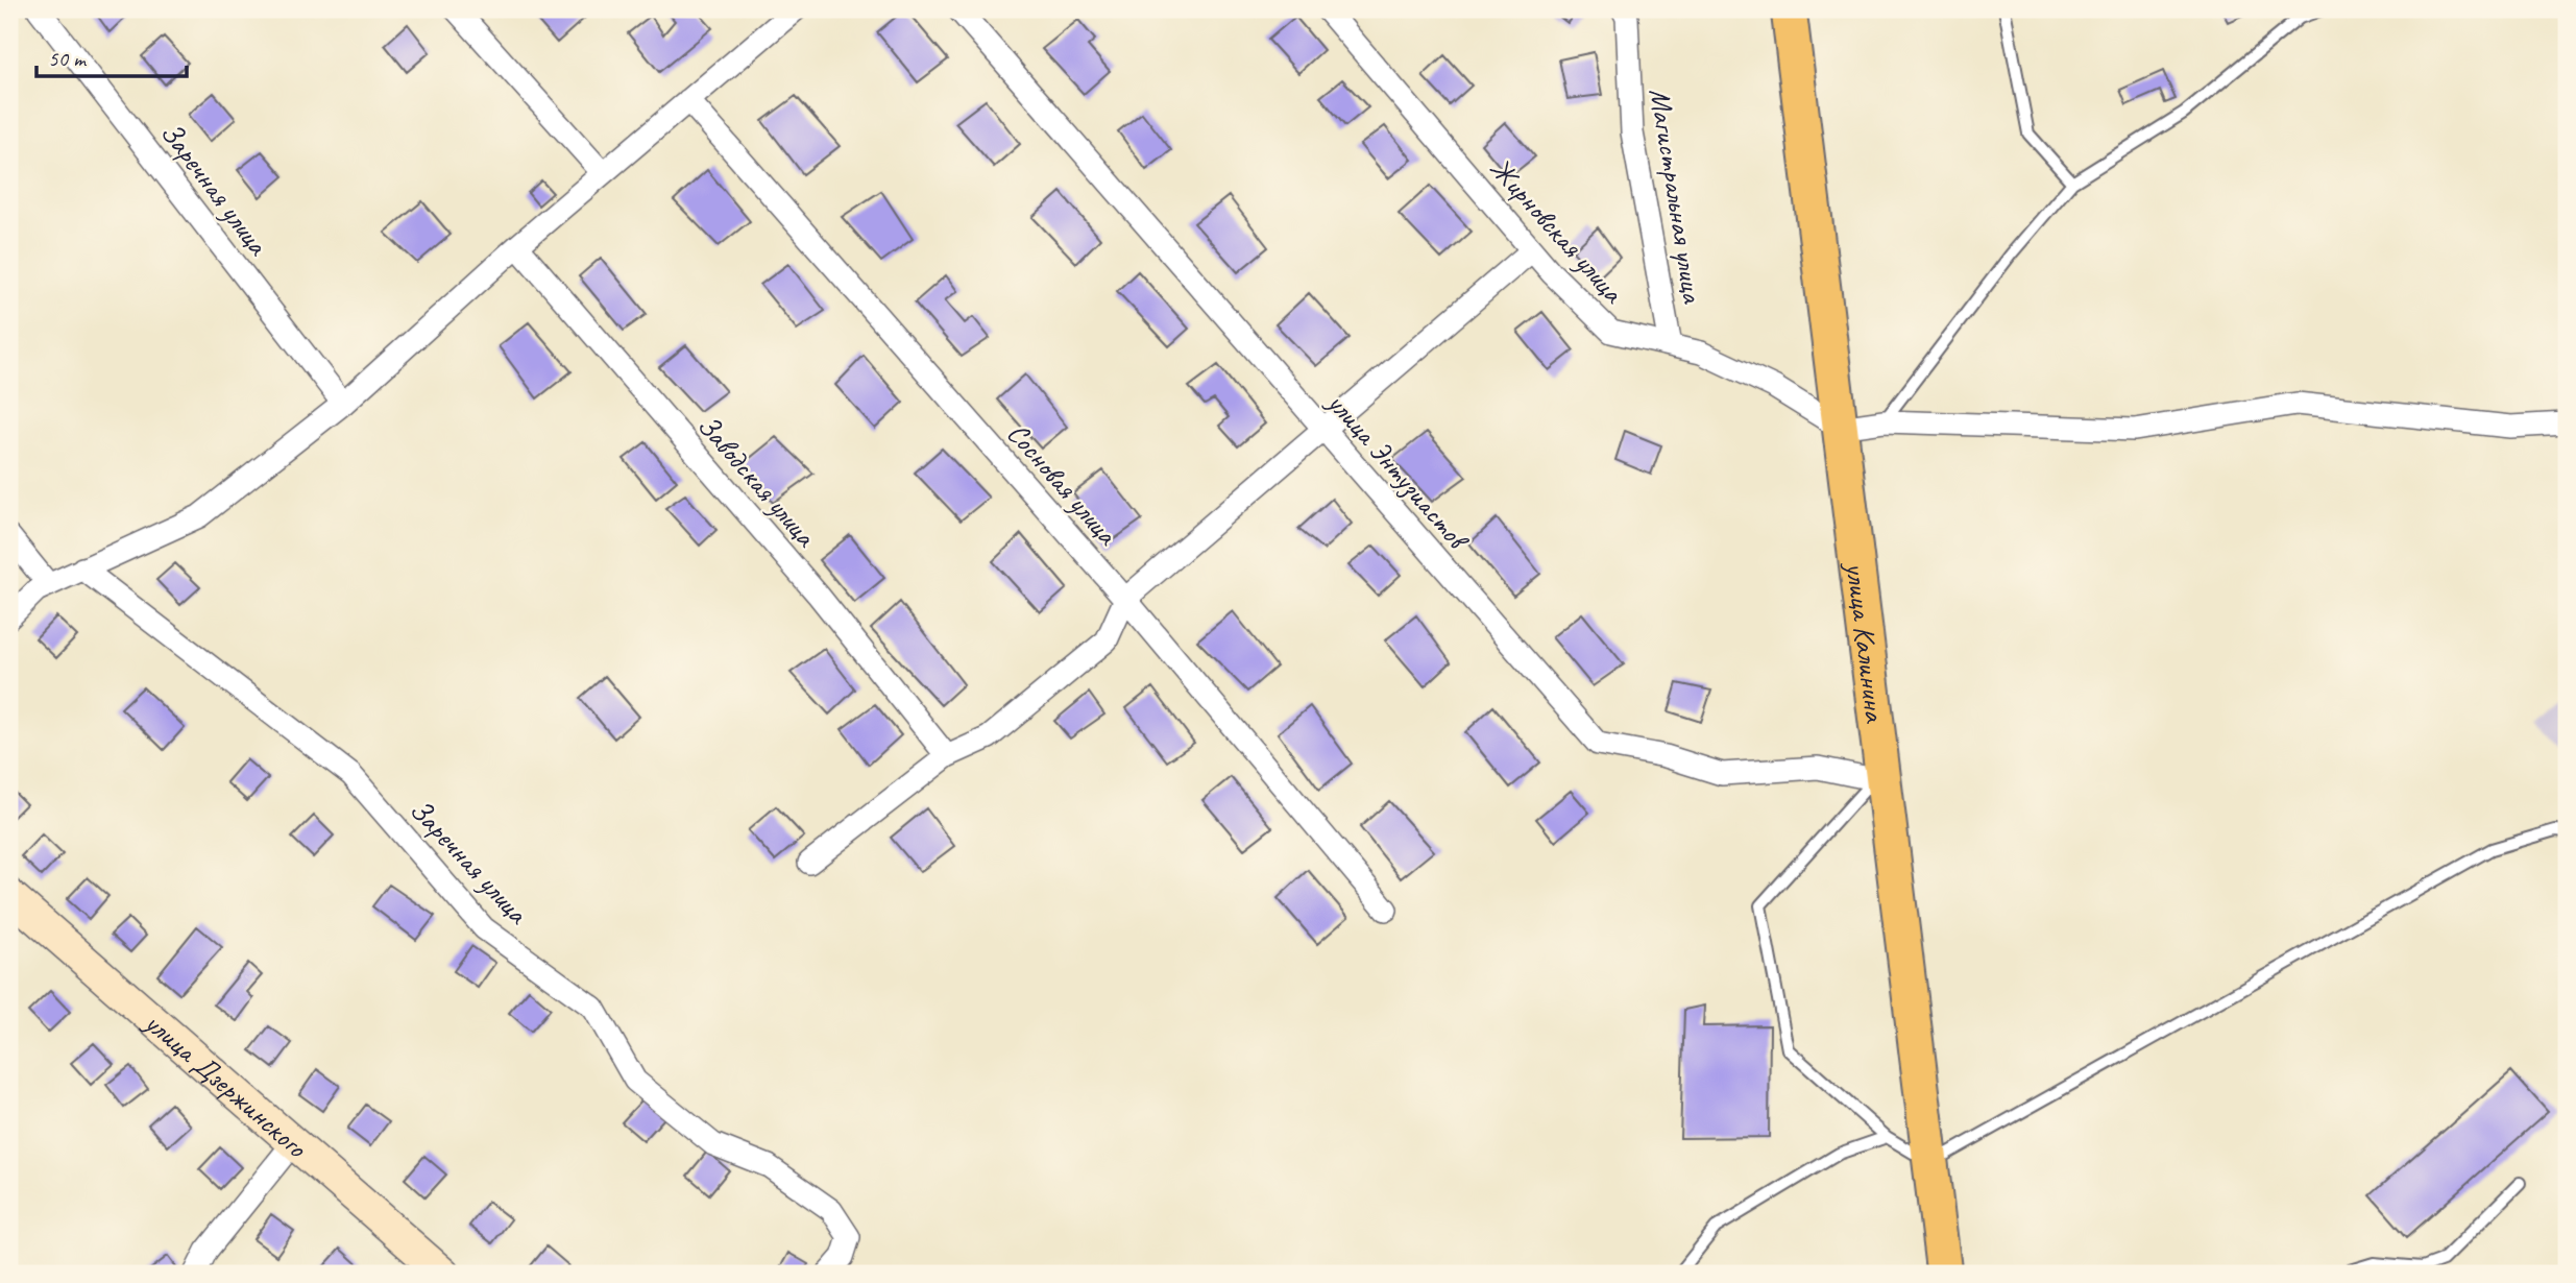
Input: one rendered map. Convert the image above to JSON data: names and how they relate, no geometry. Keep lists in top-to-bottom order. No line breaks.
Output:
{"streets":{"main road":["улица Калинина"],"street":["Заречная улица","Магистральная улица","Жирновская улица","улица Энтузиастов","Заводская улица","Сосновая улица","улица Дзержинского"]},"crossings":[["Магистральная улица","Жирновская улица"],["Жирновская улица","улица Калинина"],["улица Энтузиастов","улица Калинина"]],"scale_bar":"50 m"}
